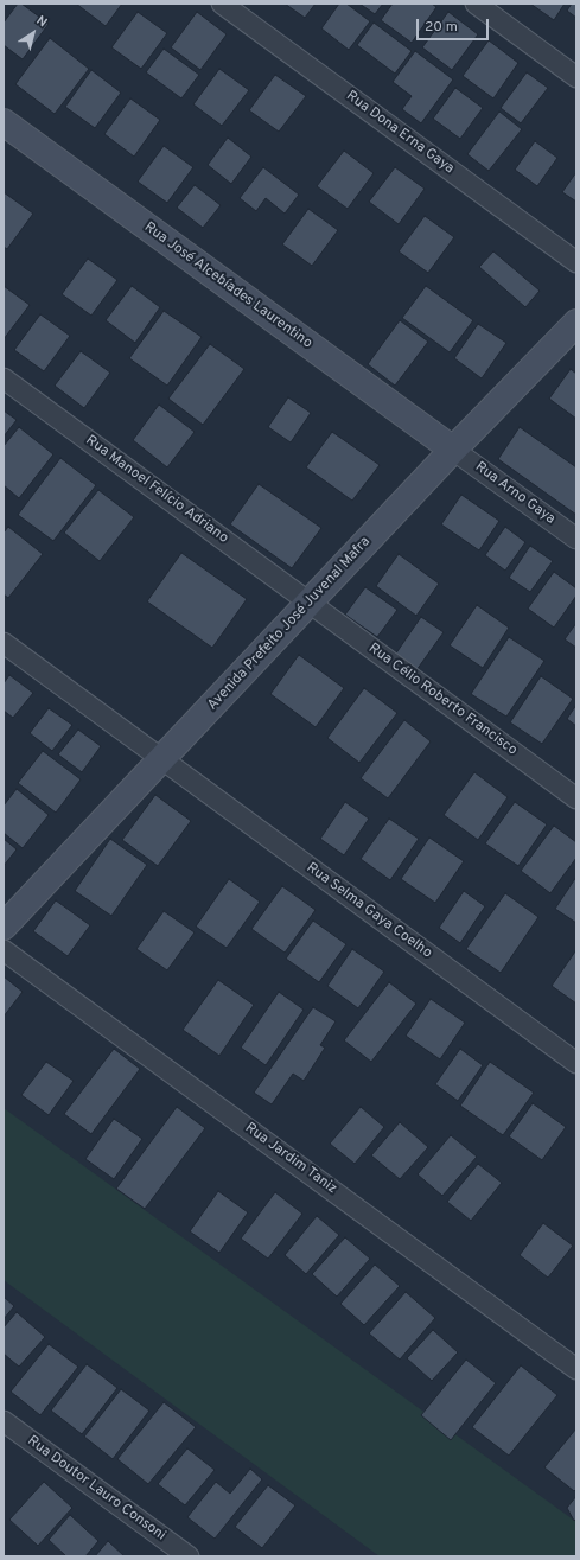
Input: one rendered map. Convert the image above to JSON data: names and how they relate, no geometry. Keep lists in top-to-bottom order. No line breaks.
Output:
{"streets":{"main road":["Rua José Alcebíades Laurentino","Avenida Prefeito José Juvenal Mafra"],"street":["Rua Dona Erna Gaya","Rua Manoel Felício Adriano","Rua Arno Gaya","Rua Célio Roberto Francisco","Rua Selma Gaya Coelho","Rua Jardim Taniz","Rua Doutor Lauro Consoni"]},"crossings":[["Rua José Alcebíades Laurentino","Rua Arno Gaya"],["Rua José Alcebíades Laurentino","Avenida Prefeito José Juvenal Mafra"],["Rua Manoel Felício Adriano","Avenida Prefeito José Juvenal Mafra"],["Rua Manoel Felício Adriano","Rua Célio Roberto Francisco"],["Rua Arno Gaya","Avenida Prefeito José Juvenal Mafra"],["Avenida Prefeito José Juvenal Mafra","Rua Célio Roberto Francisco"],["Avenida Prefeito José Juvenal Mafra","Rua Selma Gaya Coelho"]],"scale_bar":"20 m","north":"top right"}
